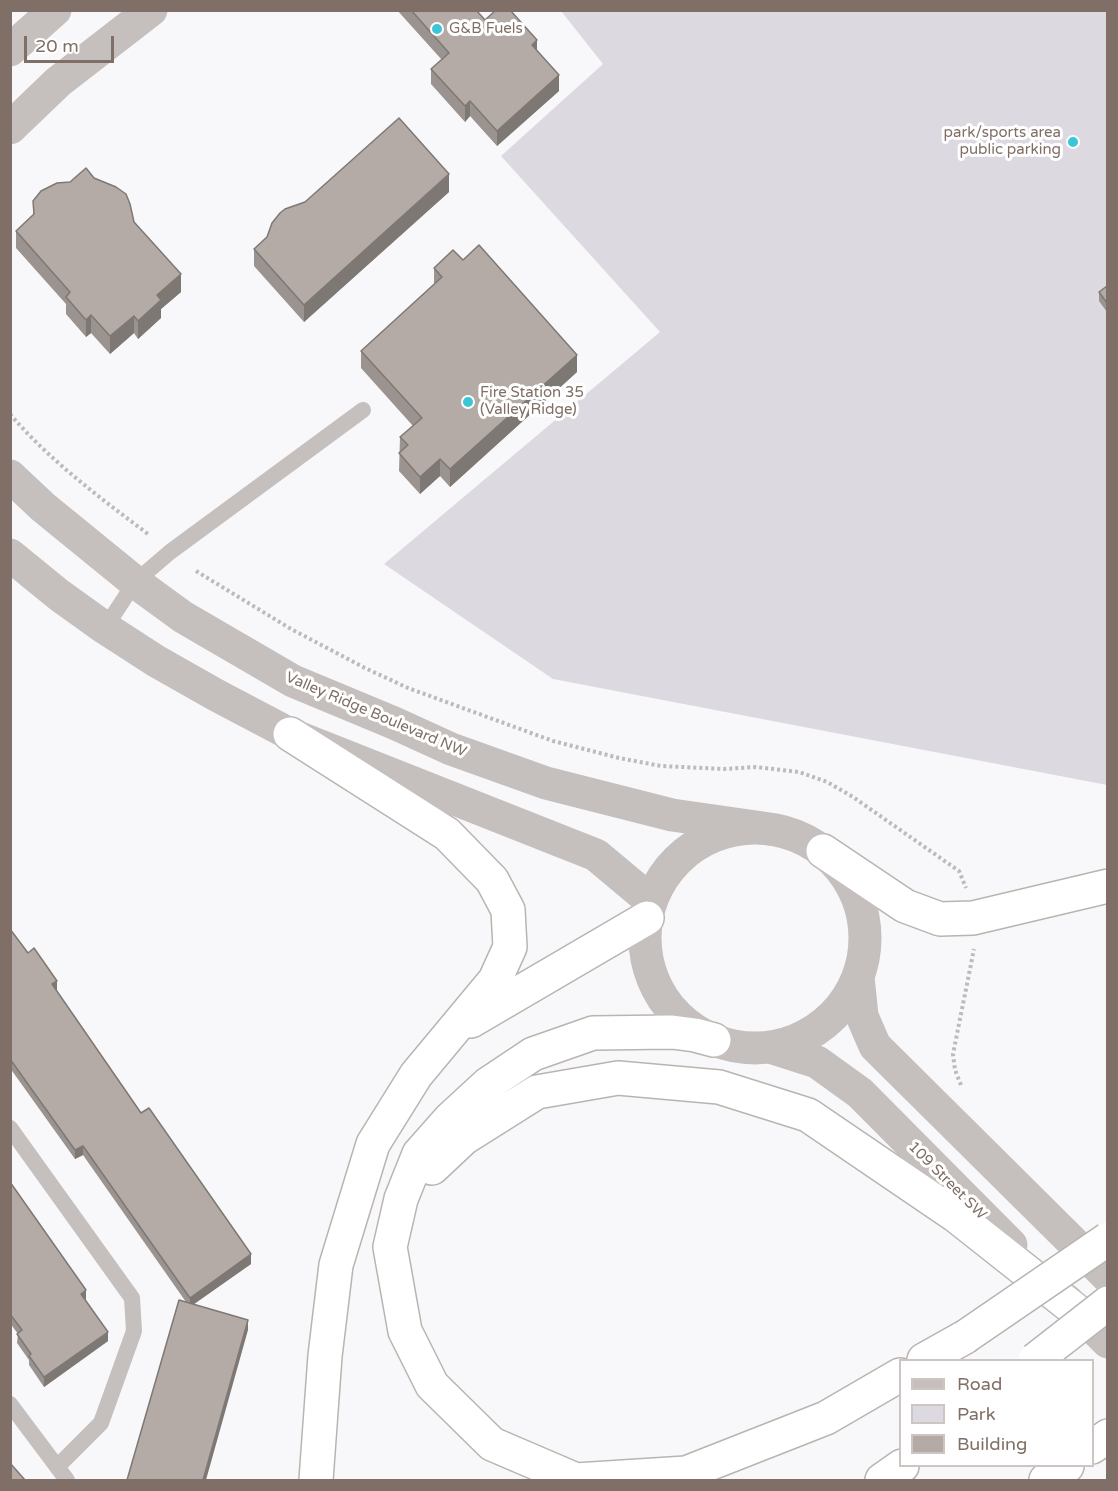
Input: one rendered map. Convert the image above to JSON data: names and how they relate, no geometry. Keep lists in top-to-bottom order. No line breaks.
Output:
{"streets":{"street":["Valley Ridge Boulevard NW","109 Street SW"]},"places":["G&B Fuels","park/sports area public parking","Fire Station 35 (Valley Ridge)"],"legend":["Road","Park","Building"],"scale_bar":"20 m"}
